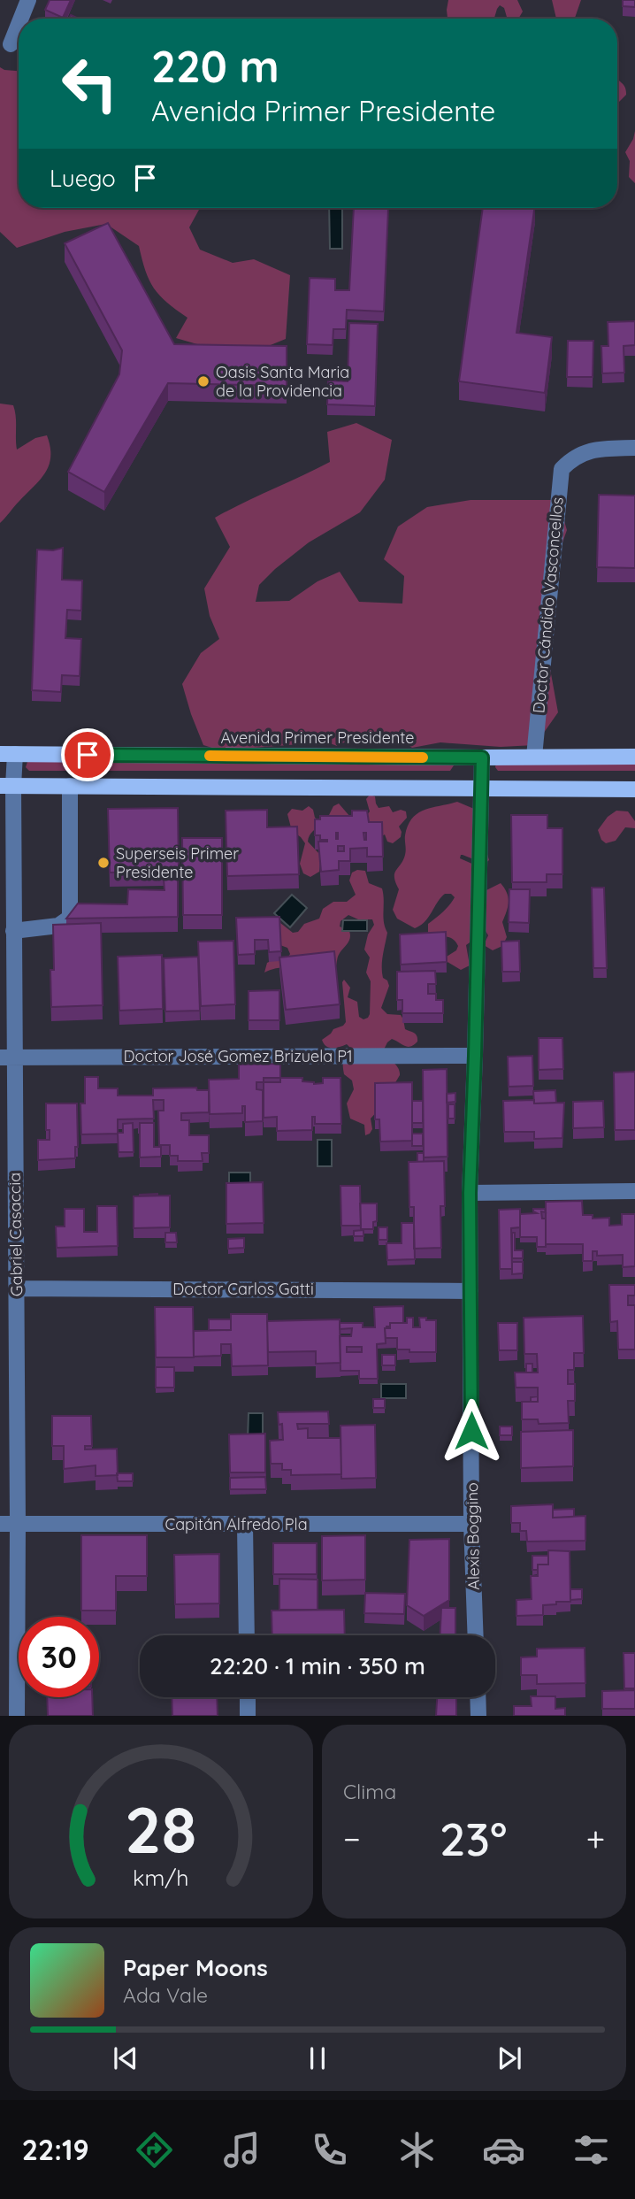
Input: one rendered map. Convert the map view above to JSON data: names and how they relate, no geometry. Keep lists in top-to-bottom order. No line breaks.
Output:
{"streets":{"main road":["Avenida Primer Presidente"],"street":["Doctor Cándido Vasconcellos","Doctor José Gomez Brizuela P1","Gabriel Casaccia","Doctor Carlos Gatti","Capitán Alfredo Pla","Alexis Boggino"]},"crossings":[["Doctor Cándido Vasconcellos","Avenida Primer Presidente"],["Avenida Primer Presidente","Gabriel Casaccia"],["Avenida Primer Presidente","Alexis Boggino"],["Doctor José Gomez Brizuela P1","Gabriel Casaccia"],["Doctor José Gomez Brizuela P1","Alexis Boggino"],["Gabriel Casaccia","Doctor Carlos Gatti"],["Gabriel Casaccia","Capitán Alfredo Pla"],["Doctor Carlos Gatti","Alexis Boggino"],["Capitán Alfredo Pla","Alexis Boggino"]],"places":["Oasis Santa Maria de la Providencia","Superseis Primer Presidente"],"page":{"turn":["220 m","Avenida Primer Presidente"],"then":"Luego","limit":"30","trip":"22:20 · 1 min · 350 m","tile":"Clima","heat":["−","23°","+"],"song":["Paper Moons","Ada Vale"],"tabs":"22:19","gauge":["28","km/h"]}}
